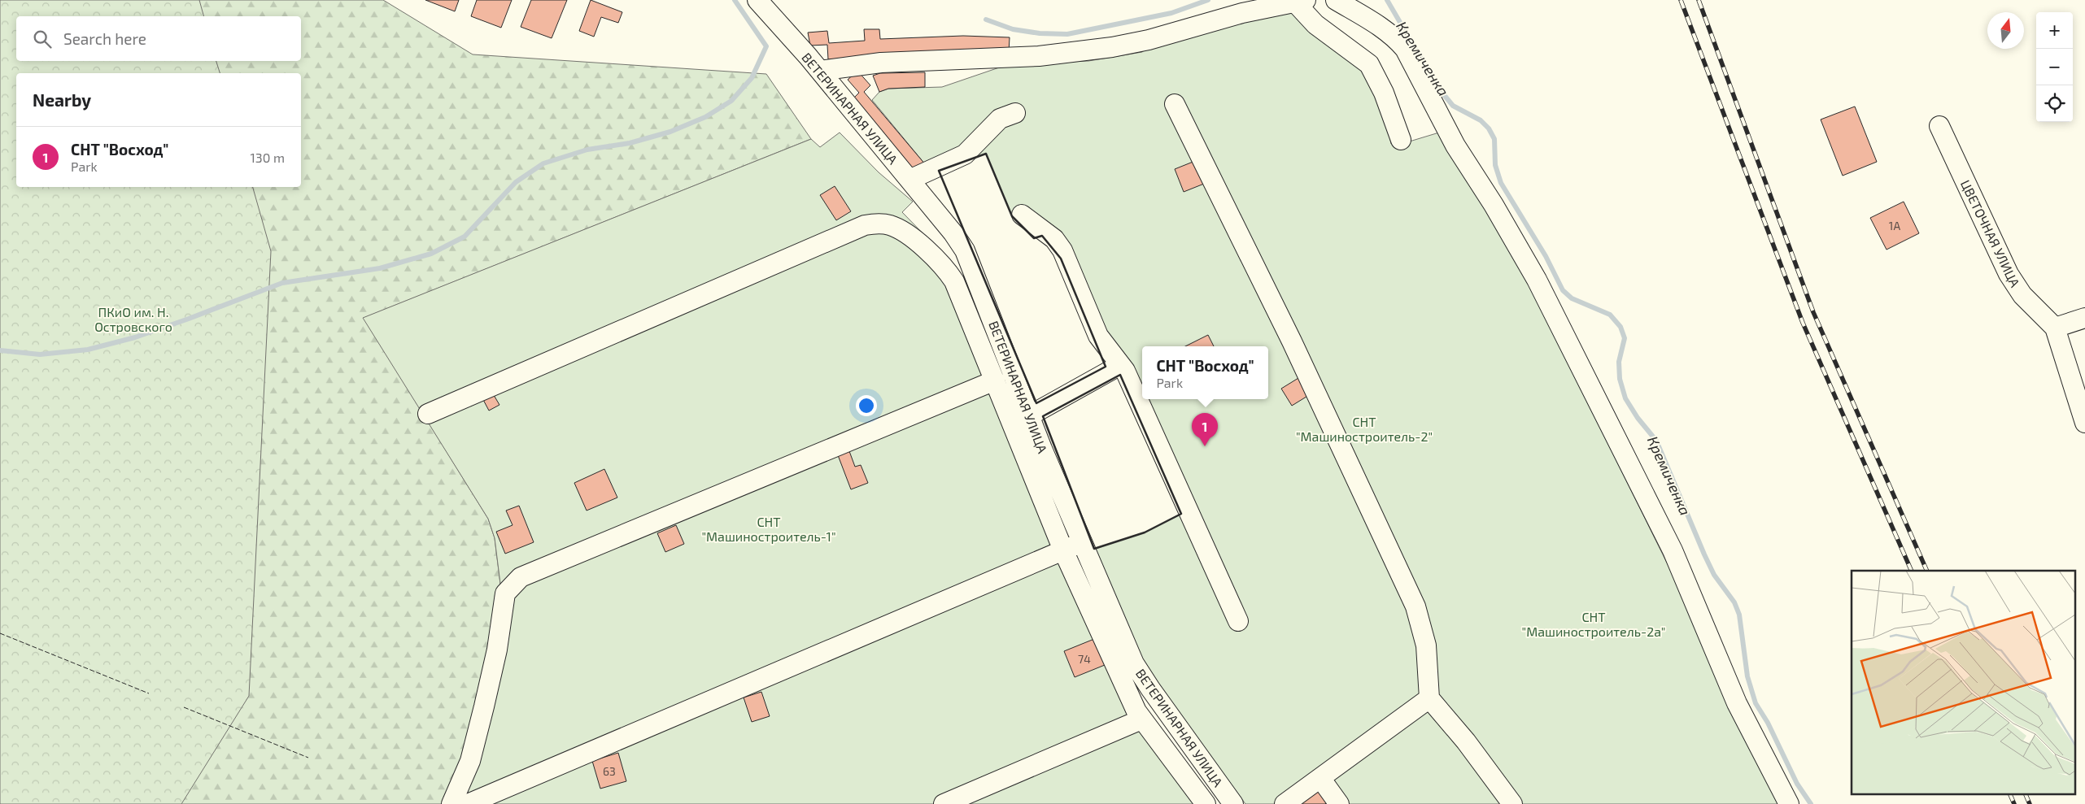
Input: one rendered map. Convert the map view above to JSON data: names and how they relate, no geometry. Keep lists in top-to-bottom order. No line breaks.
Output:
{"streets":{"street":["ВЕТЕРИНАРНАЯ УЛИЦА","ЦВЕТОЧНАЯ УЛИЦА"]},"water":["Кремиченка"],"parks":["ПКиО им. Н. Островского","СНТ \"Машиностроитель-2\"","СНТ \"Машиностроитель-1\"","СНТ \"Машиностроитель-2а\""],"house_numbers":["1А","74","63"],"north":"top","page":{"map_buttons":["+","−"],"search":"Search here","heading":"Nearby","list":[{"mark":"1","name":"СНТ \"Восход\"","note":"Park","value":"130 m"}],"popup":["СНТ \"Восход\"","Park"],"pins":"1"}}
